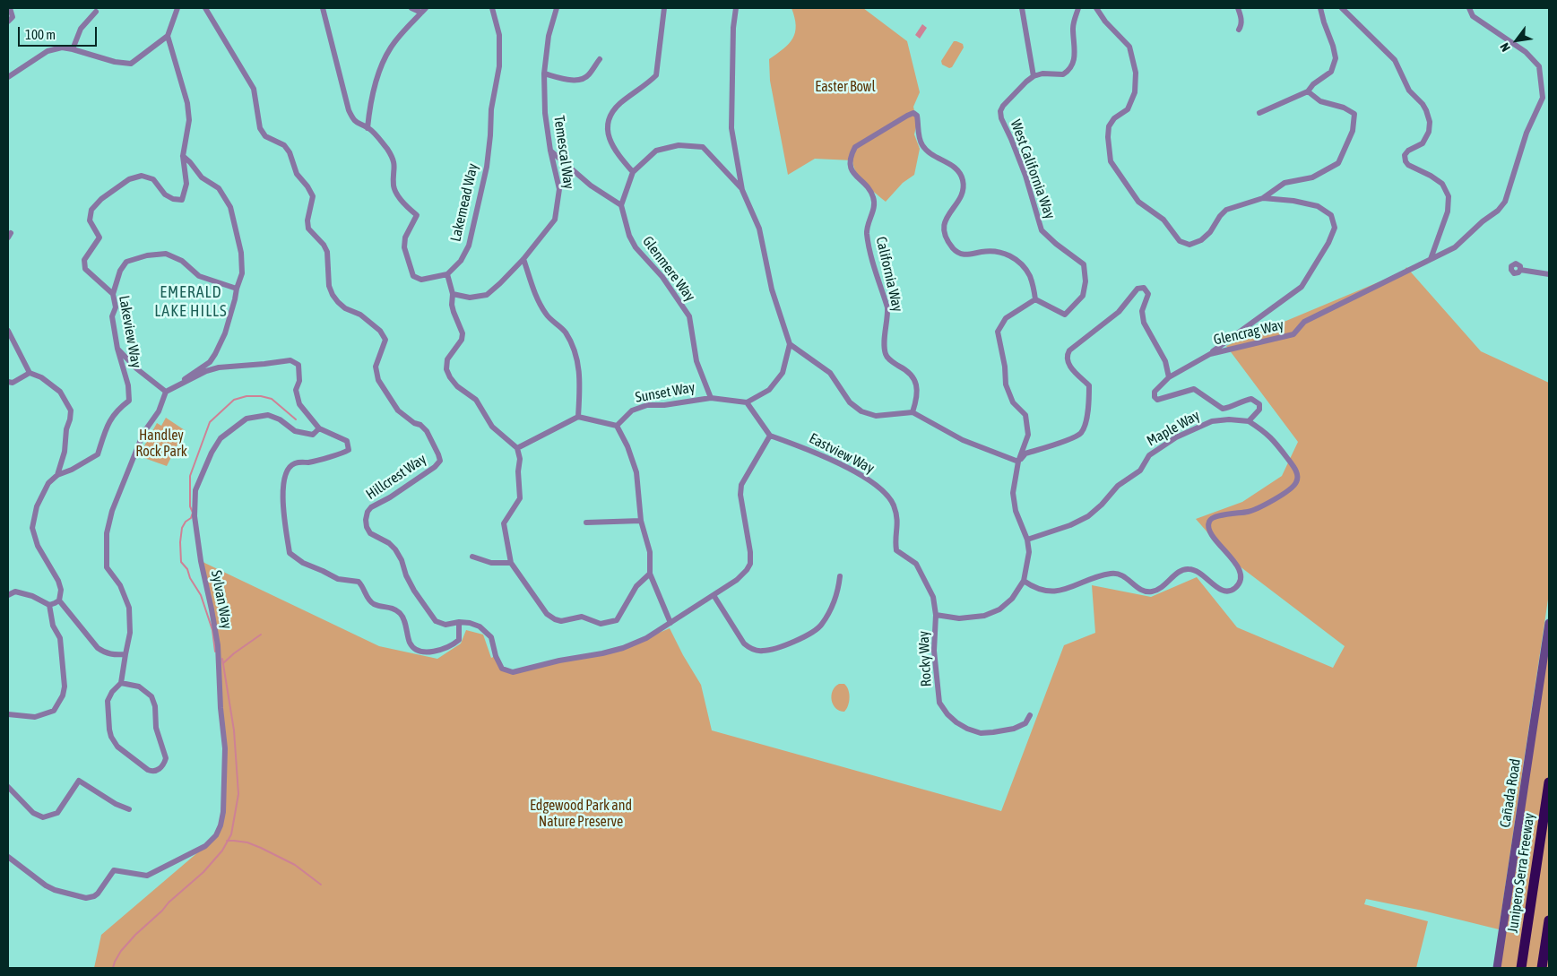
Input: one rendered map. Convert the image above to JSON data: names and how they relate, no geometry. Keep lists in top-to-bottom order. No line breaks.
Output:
{"streets":{"highway":["Junipero Serra Freeway"],"main road":["Cañada Road"],"street":["Temescal Way","West California Way","Lakemead Way","Glenmere Way","California Way","Lakeview Way","Glencrag Way","Sunset Way","Maple Way","Eastview Way","Hillcrest Way","Sylvan Way","Rocky Way"]},"crossings":[["West California Way","California Way"],["Glenmere Way","Sunset Way"],["Glencrag Way","Maple Way"],["Eastview Way","Hillcrest Way"],["Eastview Way","Rocky Way"]],"districts":["EMERALD LAKE HILLS"],"parks":["Easter Bowl","Handley Rock Park","Edgewood Park and Nature Preserve"],"scale_bar":"100 m","north":"bottom left"}
